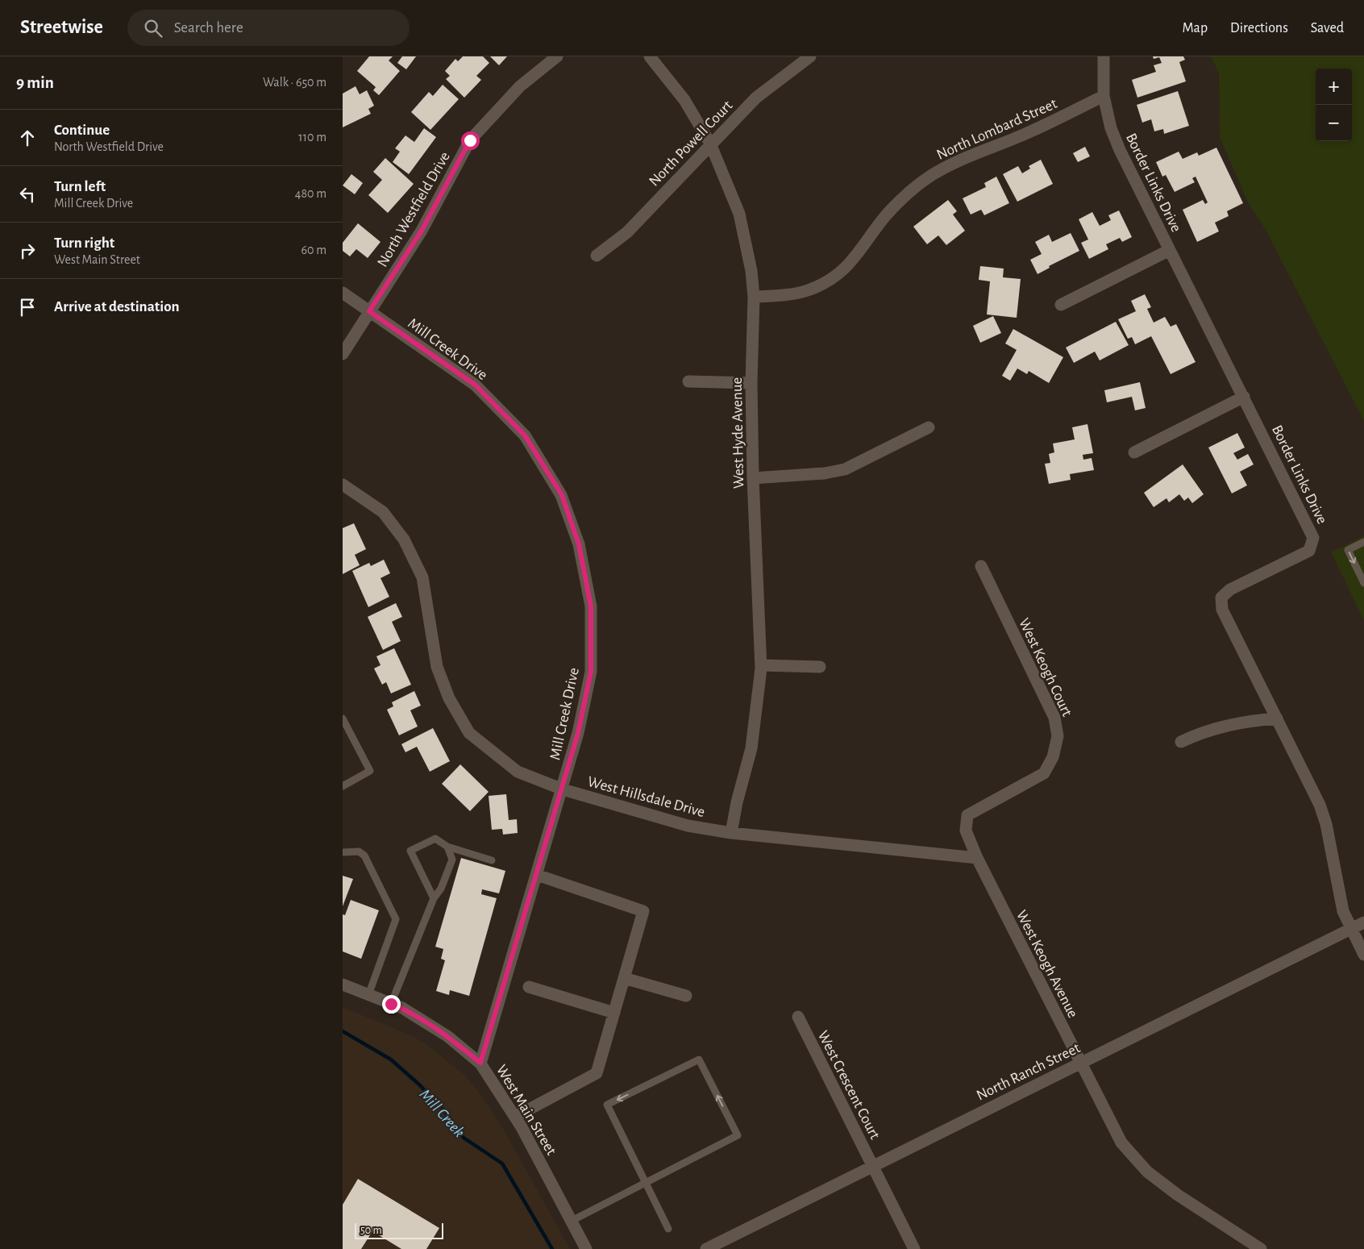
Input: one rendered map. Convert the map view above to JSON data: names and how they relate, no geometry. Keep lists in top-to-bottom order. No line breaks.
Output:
{"streets":{"street":["North Lombard Street","North Powell Court","Border Links Drive","North Westfield Drive","Mill Creek Drive","West Hyde Avenue","West Keogh Court","West Hillsdale Drive","West Keogh Avenue","North Ranch Street","West Crescent Court","West Main Street"]},"crossings":[["North Lombard Street","Border Links Drive"],["North Lombard Street","West Hyde Avenue"],["North Powell Court","West Hyde Avenue"],["Border Links Drive","North Ranch Street"],["North Westfield Drive","Mill Creek Drive"],["Mill Creek Drive","West Hillsdale Drive"],["Mill Creek Drive","West Main Street"],["West Hyde Avenue","West Hillsdale Drive"],["West Keogh Court","West Hillsdale Drive"],["West Keogh Court","West Keogh Avenue"],["West Hillsdale Drive","West Keogh Avenue"],["West Keogh Avenue","North Ranch Street"],["North Ranch Street","West Crescent Court"]],"water":["Mill Creek"],"scale_bar":"50 m","page":{"header":"Streetwise","search":"Search here","nav":["Map","Directions","Saved"],"heading":["9 min","Walk · 650 m"],"map_buttons":["+","−"],"list":[["Continue","North Westfield Drive","110 m"],["Turn left","Mill Creek Drive","480 m"],["Turn right","West Main Street","60 m"],"Arrive at destination"],"scale":"50 m"}}
